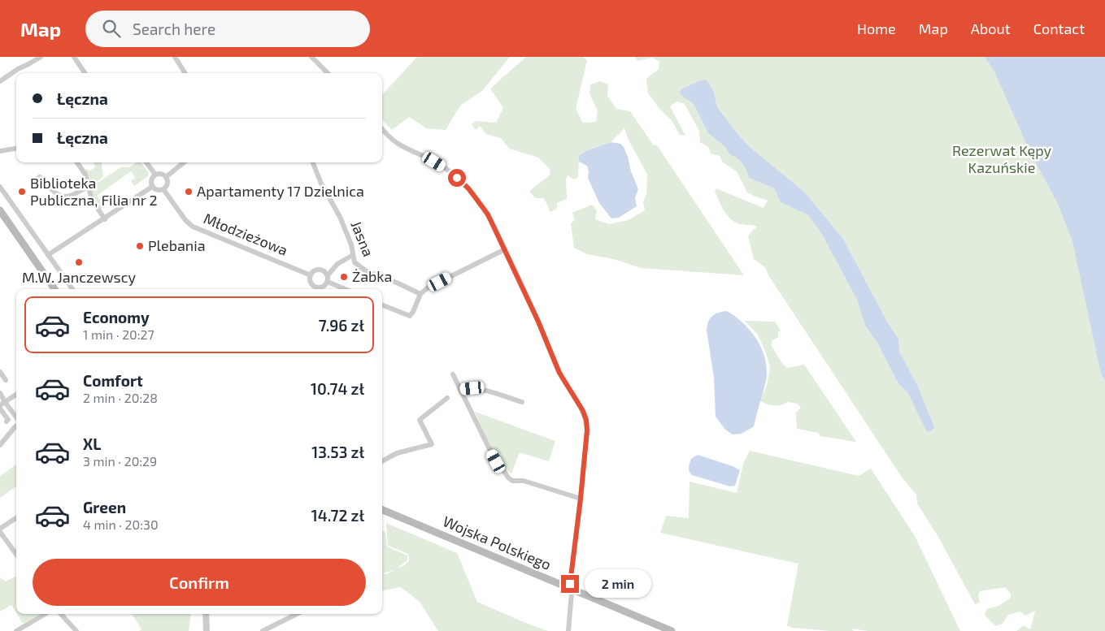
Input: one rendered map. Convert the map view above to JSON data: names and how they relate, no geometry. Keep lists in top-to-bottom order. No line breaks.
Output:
{"streets":{"main road":["Wojska Polskiego"],"street":["Młodzieżowa","Jasna"]},"parks":["Rezerwat Kępy Kazuńskie"],"places":["Biblioteka Publiczna, Filia nr 2","Apartamenty 17 Dzielnica","Plebania","M.W. Janczewscy","Żabka"],"page":{"header":"Map","search":"Search here","nav":["Home","Map","About","Contact"],"banner":["Łęczna","Łęczna"],"list":[{"name":"Economy","note":"1 min · 20:27","value":"7.96 zł"},{"name":"Comfort","note":"2 min · 20:28","value":"10.74 zł"},{"name":"XL","note":"3 min · 20:29","value":"13.53 zł"},{"name":"Green","note":"4 min · 20:30","value":"14.72 zł"}],"buttons":"Confirm","bubble":"2 min"}}
